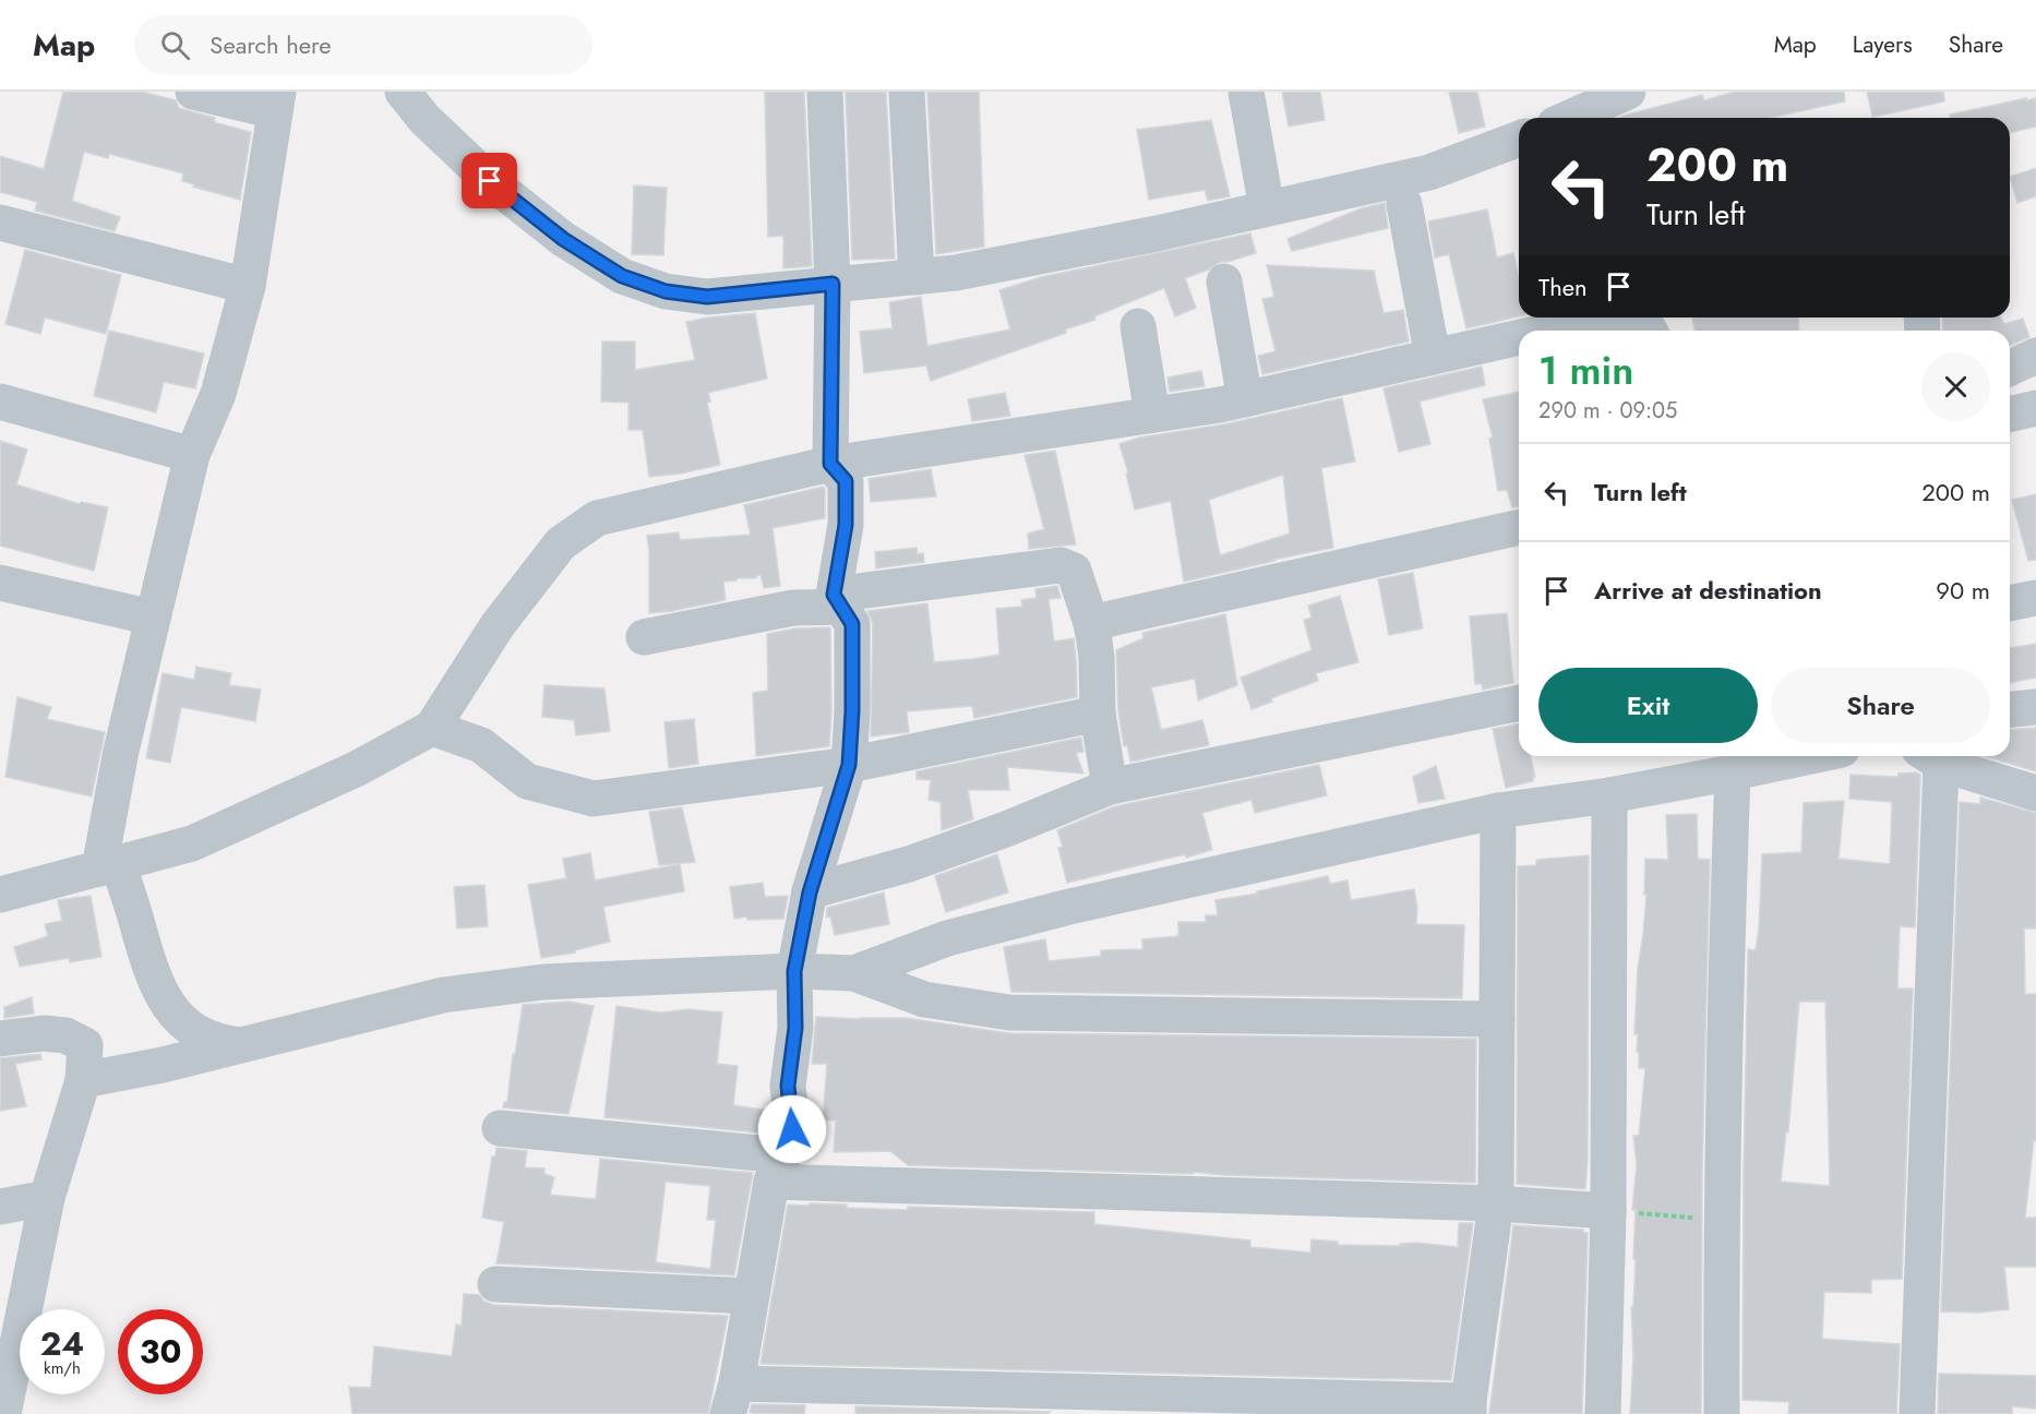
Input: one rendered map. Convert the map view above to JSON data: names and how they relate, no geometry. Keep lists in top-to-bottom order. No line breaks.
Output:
{"page":{"header":"Map","search":"Search here","nav":["Map","Layers","Share"],"turn":["200 m","Turn left"],"then":"Then","heading":["1 min","290 m · 09:05"],"list":[{"name":"Turn left","value":"200 m"},{"name":"Arrive at destination","value":"90 m"}],"buttons":["Exit","Share"],"speed":"24 km/h","limit":"30"}}
